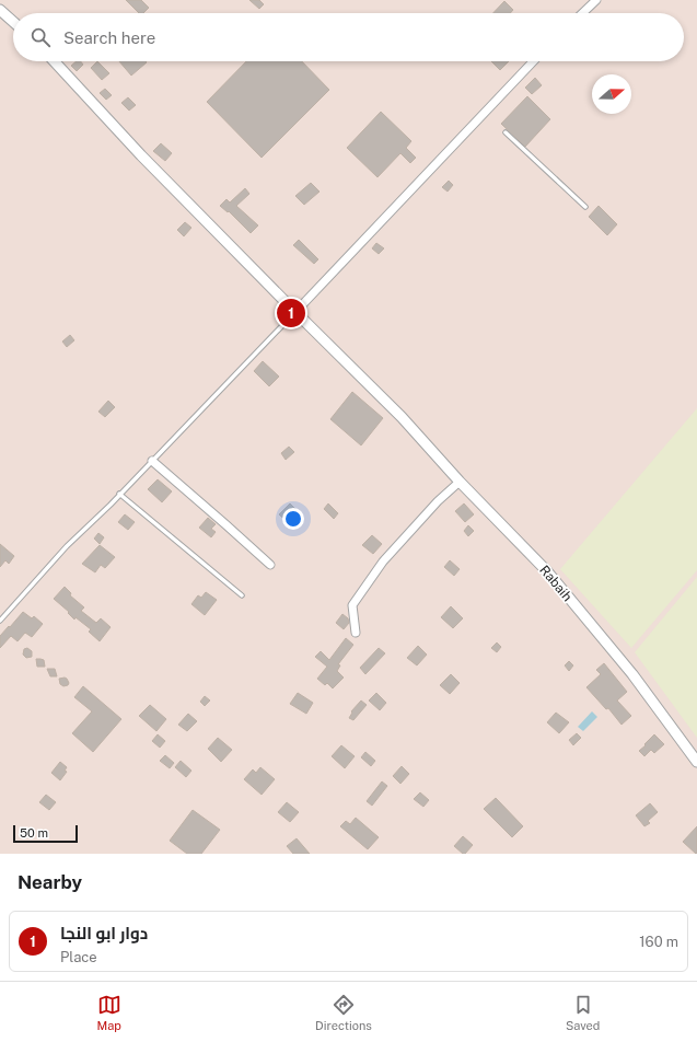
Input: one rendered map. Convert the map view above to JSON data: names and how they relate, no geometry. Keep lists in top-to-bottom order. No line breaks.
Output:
{"streets":{"street":["Rabaih"]},"scale_bar":"50 m","north":"right","page":{"search":"Search here","pins":"1","scale":"50 m","heading":"Nearby","list":[{"mark":"1","name":"دوار ابو النجا","note":"Place","value":"160 m"}],"nav":["Map","Directions","Saved"]}}
